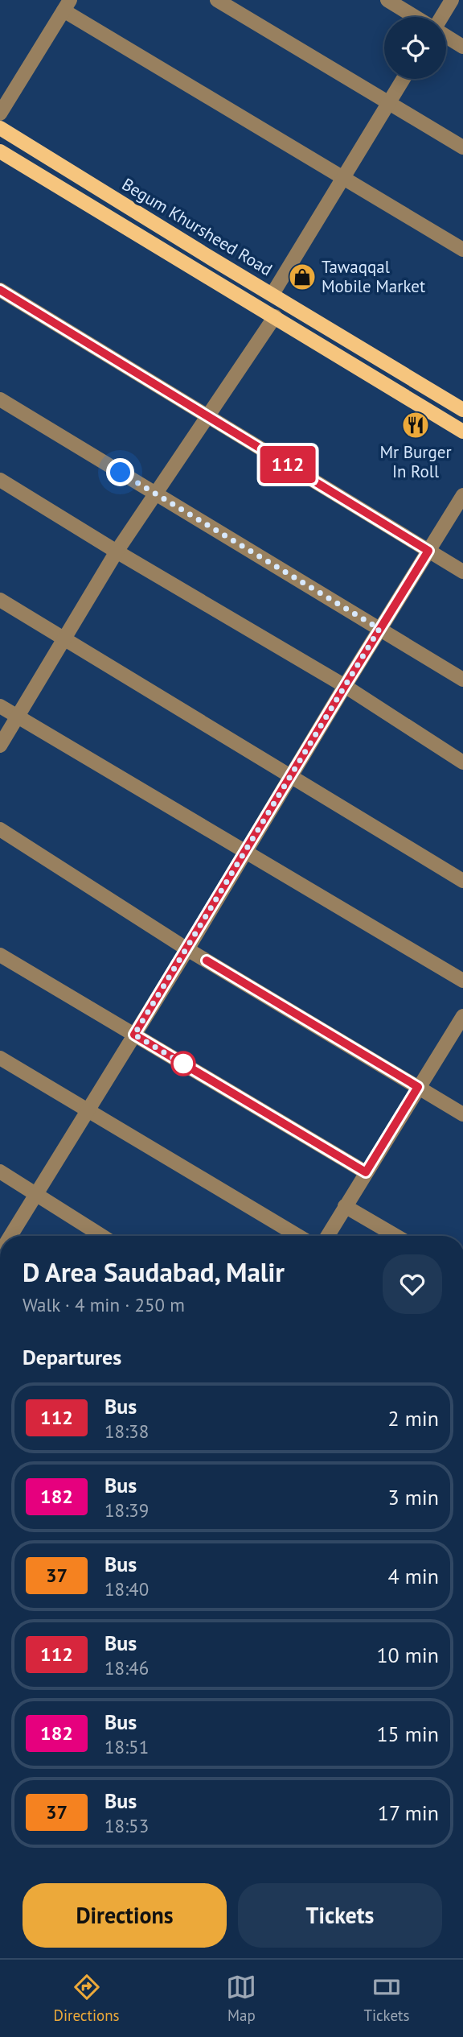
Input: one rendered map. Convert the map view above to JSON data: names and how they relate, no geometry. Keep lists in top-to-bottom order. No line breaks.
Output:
{"streets":{"main road":["Begum Khursheed Road"]},"places":{"shop":["Tawaqqal Mobile Market"],"restaurant":["Mr Burger In Roll"]},"lines":["bus line 112"],"page":{"on_map":"112","heading":[["D Area Saudabad, Malir","Walk · 4 min · 250 m"],"Departures"],"list":[{"mark":"112","name":"Bus","note":"18:38","value":"2 min"},{"mark":"182","name":"Bus","note":"18:39","value":"3 min"},{"mark":"37","name":"Bus","note":"18:40","value":"4 min"},{"mark":"112","name":"Bus","note":"18:46","value":"10 min"},{"mark":"182","name":"Bus","note":"18:51","value":"15 min"},{"mark":"37","name":"Bus","note":"18:53","value":"17 min"}],"buttons":["Directions","Tickets"],"tabs":["Directions","Map","Tickets"]}}
